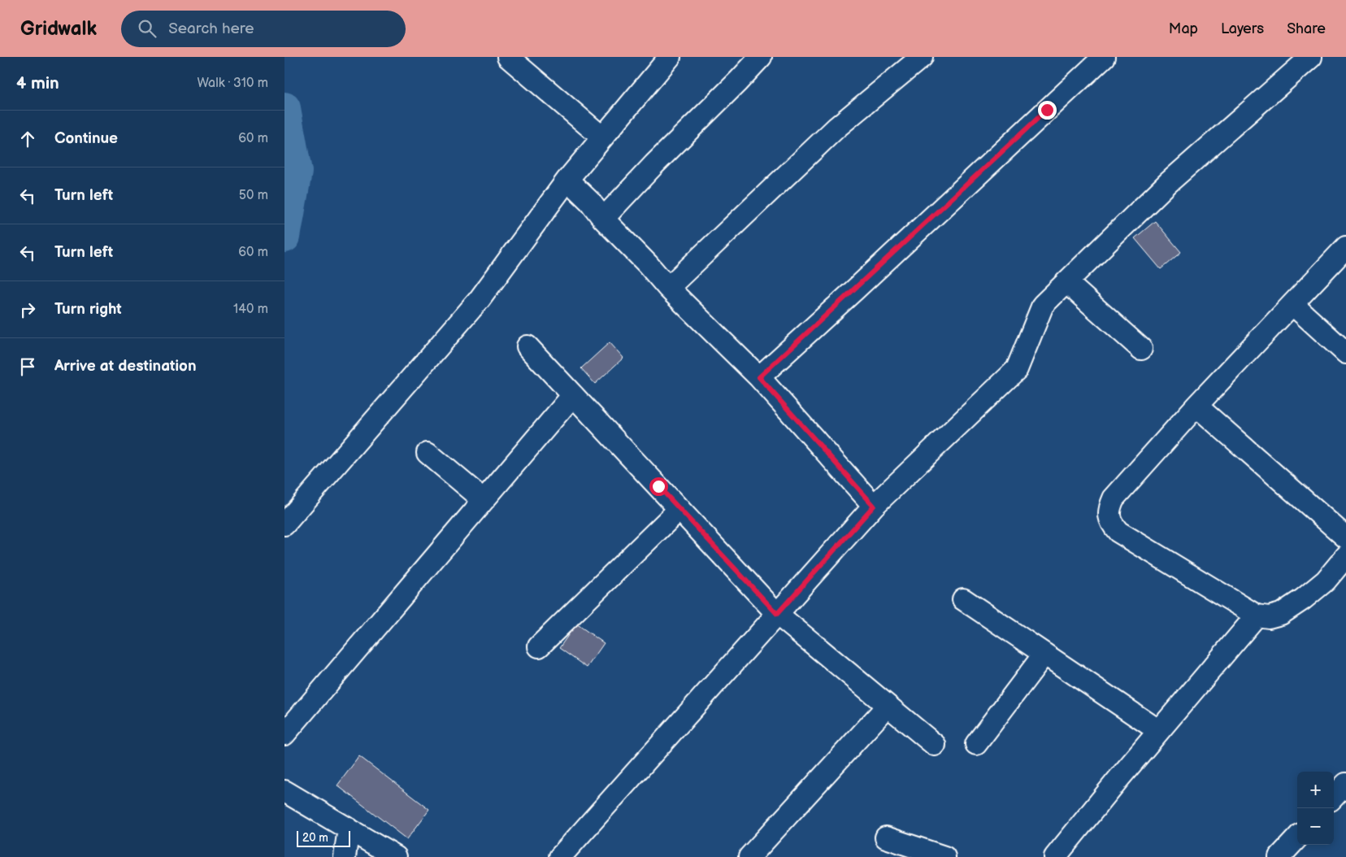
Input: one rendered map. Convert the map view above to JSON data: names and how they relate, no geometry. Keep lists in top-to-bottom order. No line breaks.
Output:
{"scale_bar":"20 m","page":{"header":"Gridwalk","search":"Search here","nav":["Map","Layers","Share"],"heading":["4 min","Walk · 310 m"],"list":[["Continue","60 m"],["Turn left","50 m"],["Turn left","60 m"],["Turn right","140 m"],"Arrive at destination"],"map_buttons":["+","−"],"scale":"20 m"}}
